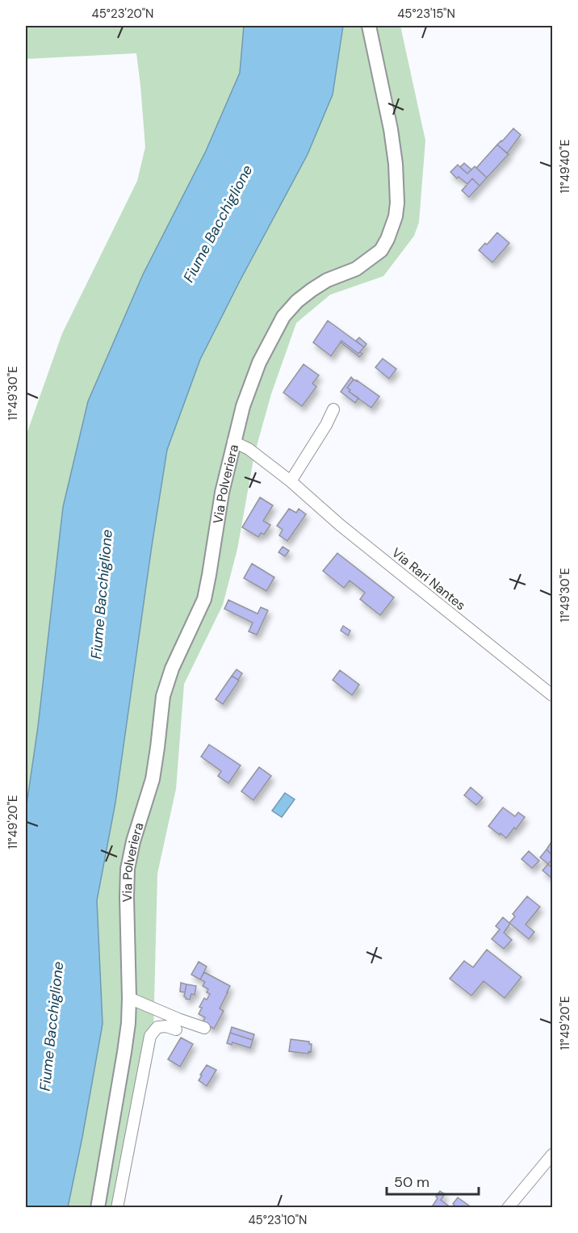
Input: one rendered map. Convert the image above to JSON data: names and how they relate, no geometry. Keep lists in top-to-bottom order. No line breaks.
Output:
{"streets":{"street":["Via Polveriera","Via Rari Nantes"]},"crossings":[["Via Polveriera","Via Rari Nantes"]],"water":["Fiume Bacchiglione"],"scale_bar":"50 m","coordinates":["45°23'20\"N","45°23'15\"N","11°49'40\"E","11°49'30\"E","11°49'20\"E","45°23'10\"N"]}
